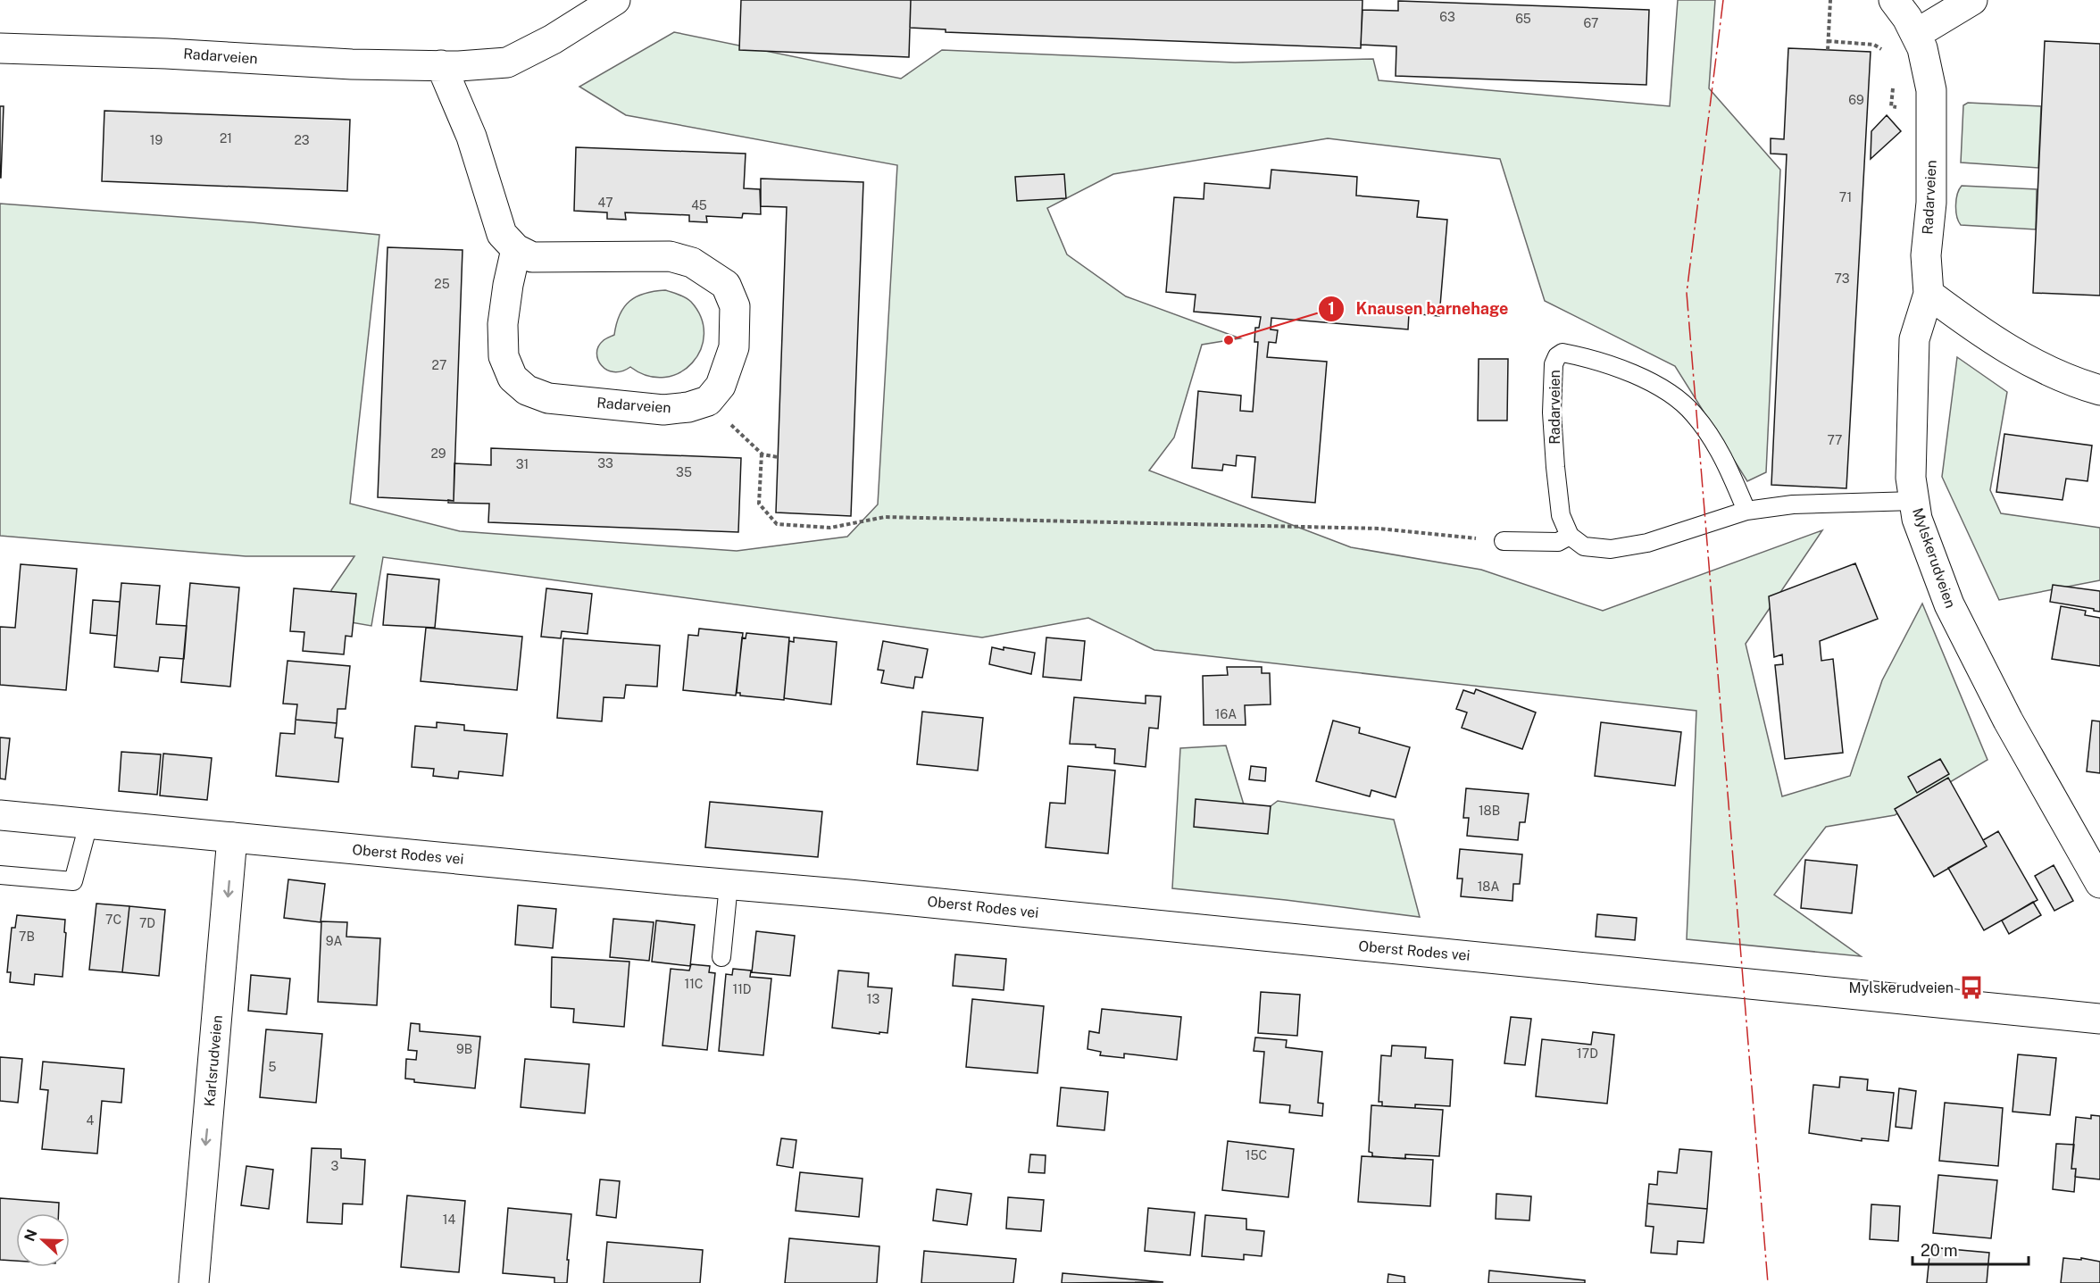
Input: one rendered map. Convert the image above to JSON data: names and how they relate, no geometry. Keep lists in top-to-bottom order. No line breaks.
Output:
{"streets":{"street":["Radarveien","Mylskerudveien","Oberst Rodes vei","Karlsrudveien"]},"crossings":[["Radarveien","Mylskerudveien"],["Oberst Rodes vei","Karlsrudveien"]],"one_way":["Karlsrudveien"],"places":{"other":["Knausen barnehage"],"bus stop":["Mylskerudveien"]},"house_numbers":["63","65","67","69","21","19","23","71","47","45","73","25","27","77","29","33","31","35","16A","18B","18A","7C","7D","7B","9A","11C","11D","13","9B","17D","5","4","15C","3","14"],"scale_bar":"20 m","north":"left"}
